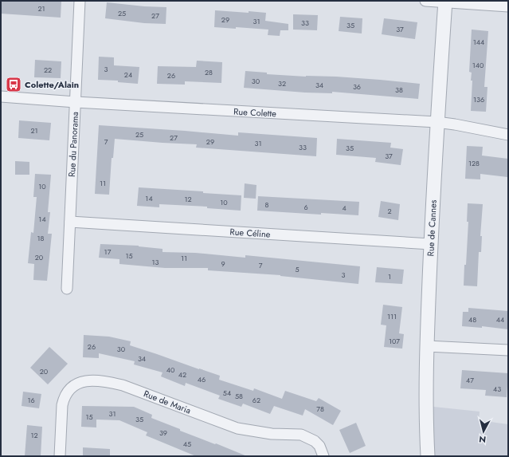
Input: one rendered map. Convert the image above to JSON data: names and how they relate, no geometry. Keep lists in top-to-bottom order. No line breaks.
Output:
{"streets":{"street":["Rue Colette","Rue du Panorama","Rue de Cannes","Rue Céline","Rue de Maria"]},"crossings":[["Rue Colette","Rue du Panorama"],["Rue Colette","Rue de Cannes"],["Rue du Panorama","Rue Céline"],["Rue de Cannes","Rue Céline"]],"places":{"bus stop":["Colette/Alain"]},"house_numbers":["21","25","27","29","31","33","35","37","144","140","3","22","28","24","26","30","32","34","36","38","136","21","25","27","7","29","31","33","35","37","128","11","10","14","12","10","8","6","4","2","14","18","17","15","20","11","13","9","7","5","3","1","111","48","44","107","26","30","34","40","20","42","46","47","43","54","58","16","62","78","31","15","35","39","12","45"],"north":"bottom"}
